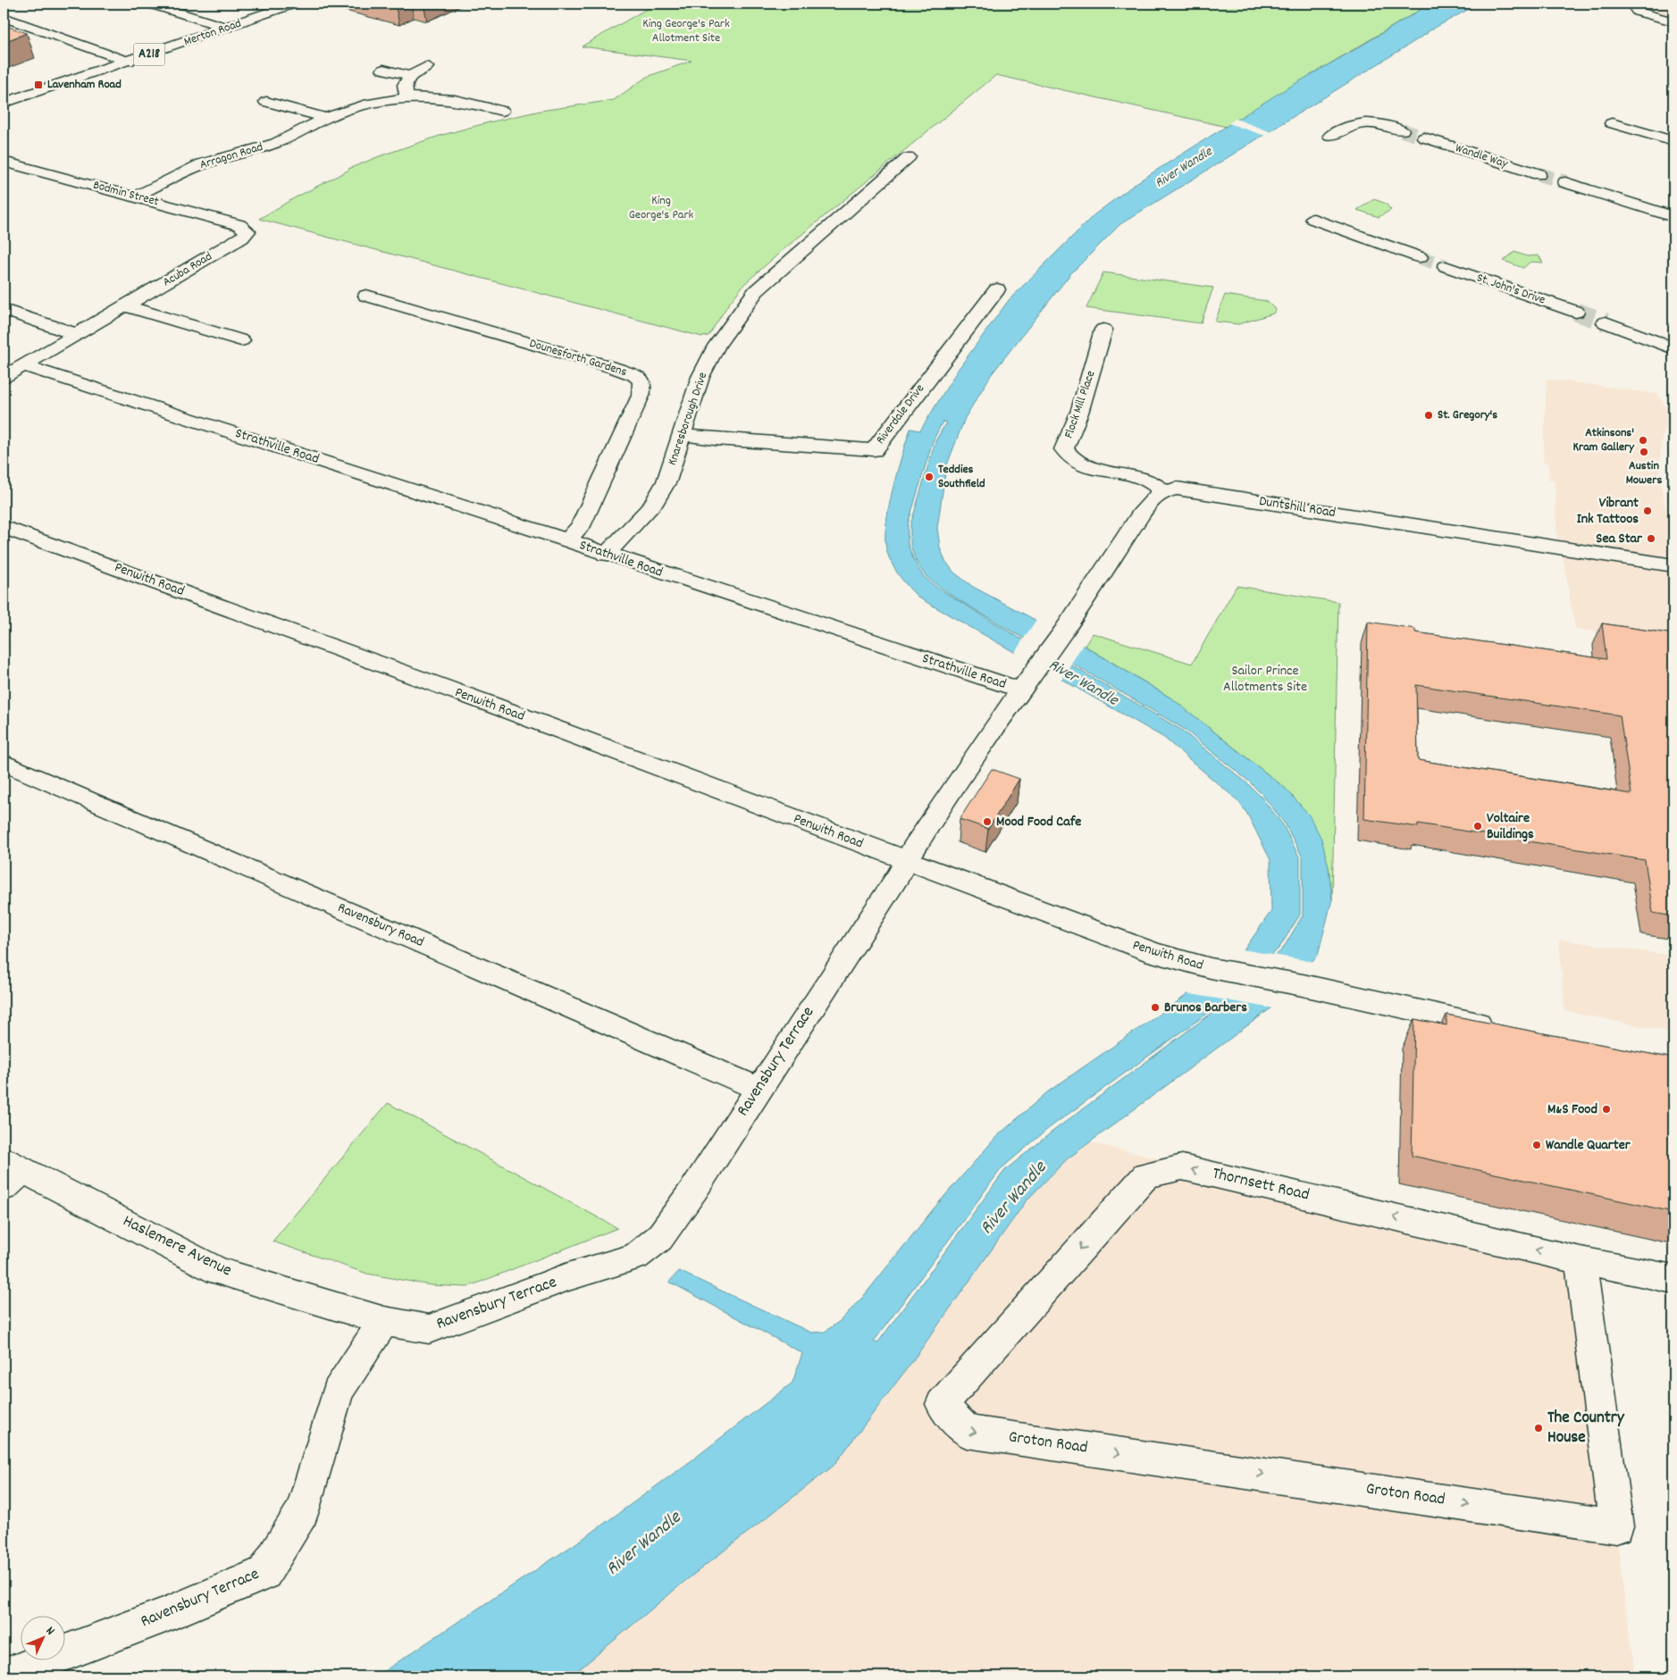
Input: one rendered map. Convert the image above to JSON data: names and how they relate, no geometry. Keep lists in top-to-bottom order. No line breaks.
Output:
{"streets":{"street":["Merton Road","A218","Arragon Road","Wandle Way","Bodmin Street","Acuba Road","St. John's Drive","Dounesforth Gardens","Flock Mill Place","Riverdale Drive","Knaresborough Drive","Strathville Road","Duntshill Road","Penwith Road","Ravensbury Road","Ravensbury Terrace","Thornsett Road","Haslemere Avenue","Groton Road"]},"crossings":[["Arragon Road","Bodmin Street"],["Bodmin Street","Acuba Road"],["Acuba Road","Strathville Road"],["Dounesforth Gardens","Strathville Road"],["Flock Mill Place","Duntshill Road"],["Riverdale Drive","Knaresborough Drive"],["Knaresborough Drive","Strathville Road"],["Strathville Road","Penwith Road"],["Strathville Road","Ravensbury Terrace"],["Penwith Road","Ravensbury Terrace"],["Ravensbury Road","Ravensbury Terrace"],["Ravensbury Terrace","Haslemere Avenue"],["Thornsett Road","Groton Road"]],"one_way":["Thornsett Road"],"water":["River Wandle"],"parks":["King George's Park Allotment Site","King George's Park","Sailor Prince Allotments Site"],"places":{"transit":["Lavenham Road"],"other":["St. Gregory's","Atkinsons' Kram Gallery","Austin Mowers","Teddies Southfield","Vibrant Ink Tattoos","Sea Star","Mood Food Cafe","Voltaire Buildings","Brunos Barbers","M&S Food","Wandle Quarter","The Country House"]},"north":"top right"}
